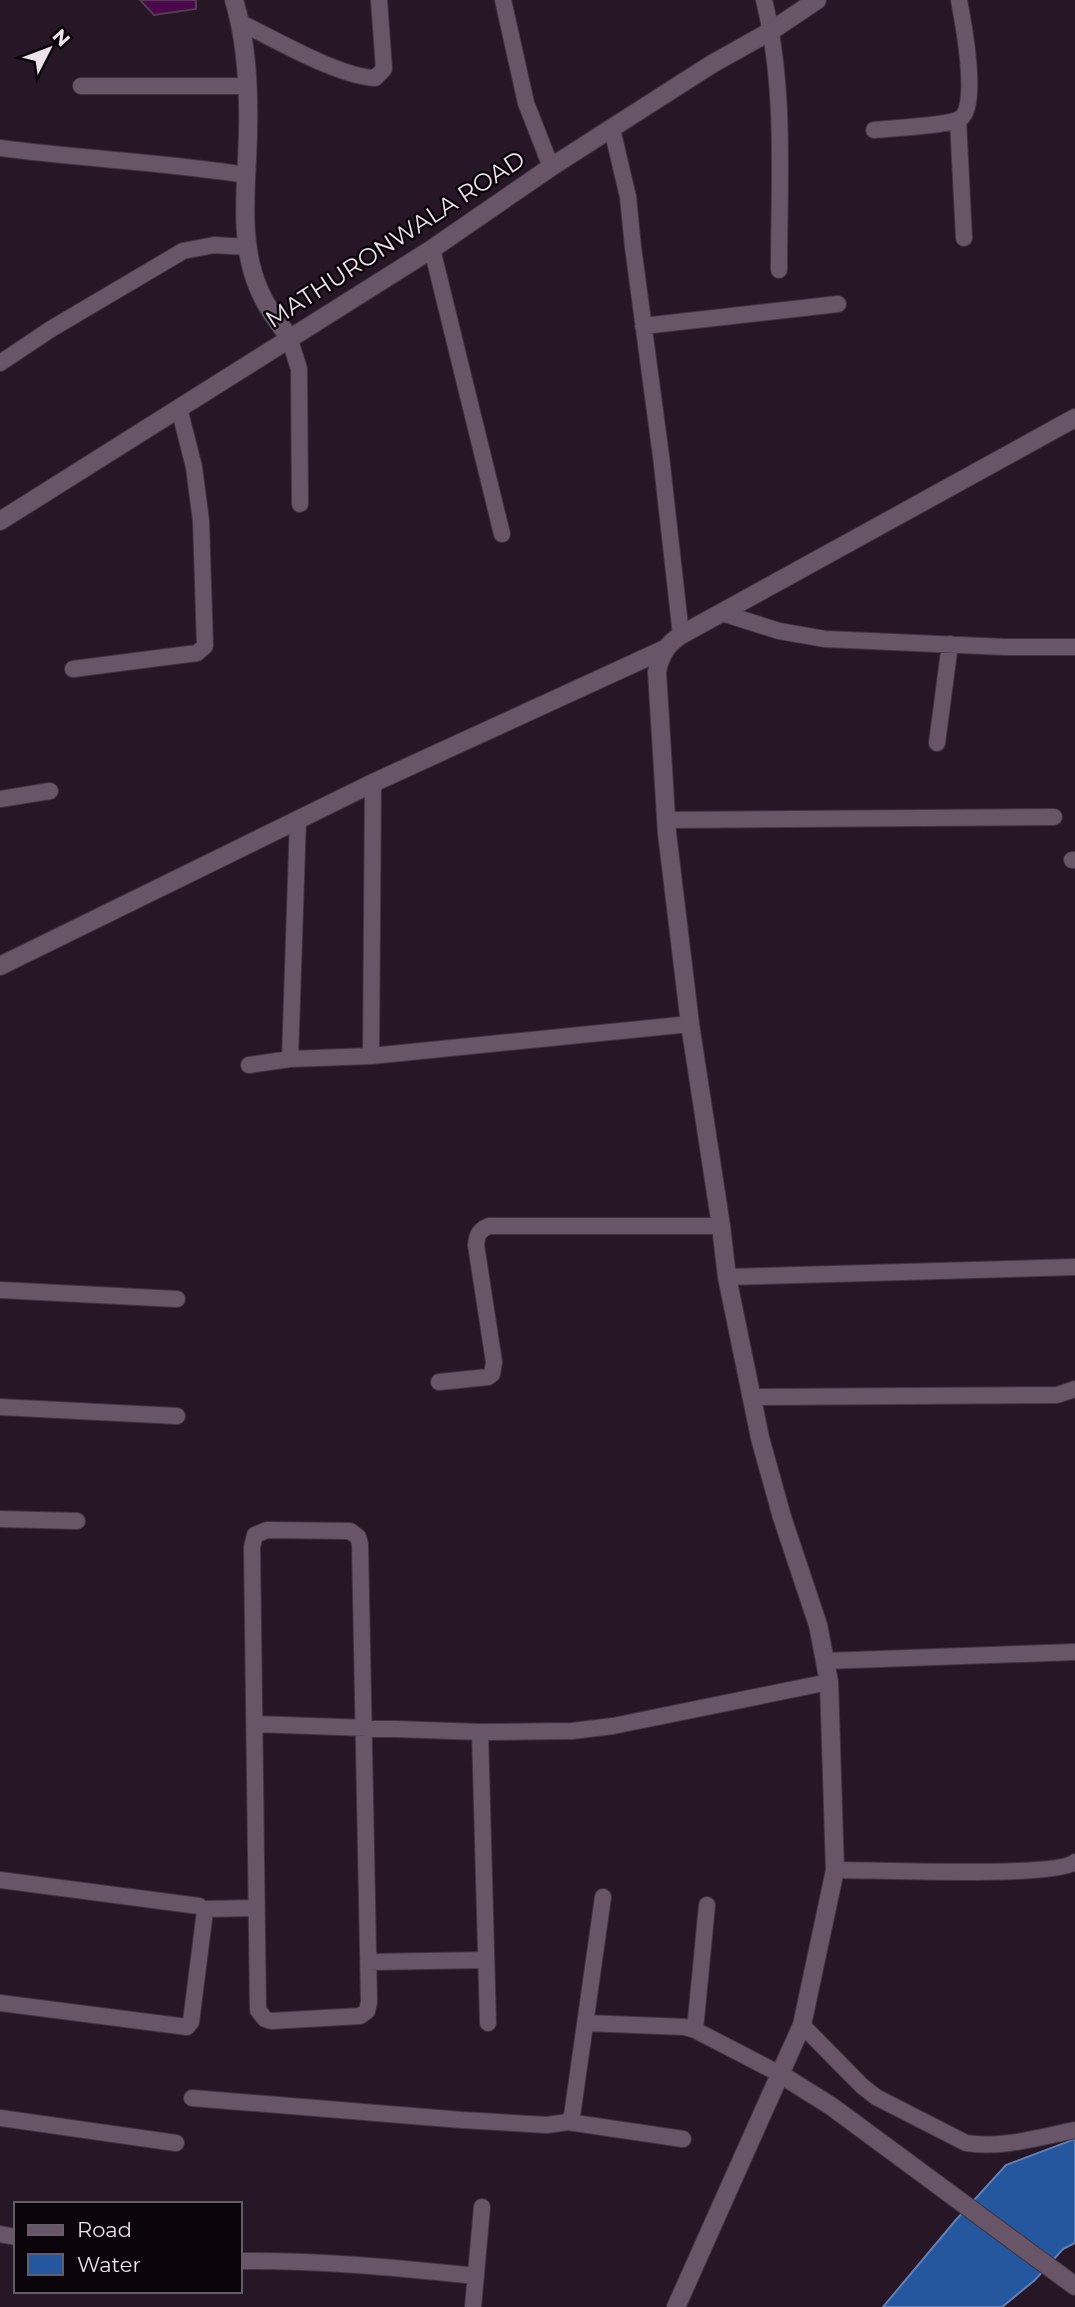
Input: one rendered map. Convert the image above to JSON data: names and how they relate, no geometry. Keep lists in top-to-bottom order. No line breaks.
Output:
{"streets":{"main road":["MATHURONWALA ROAD"]},"legend":["Road","Water"],"north":"top right"}
